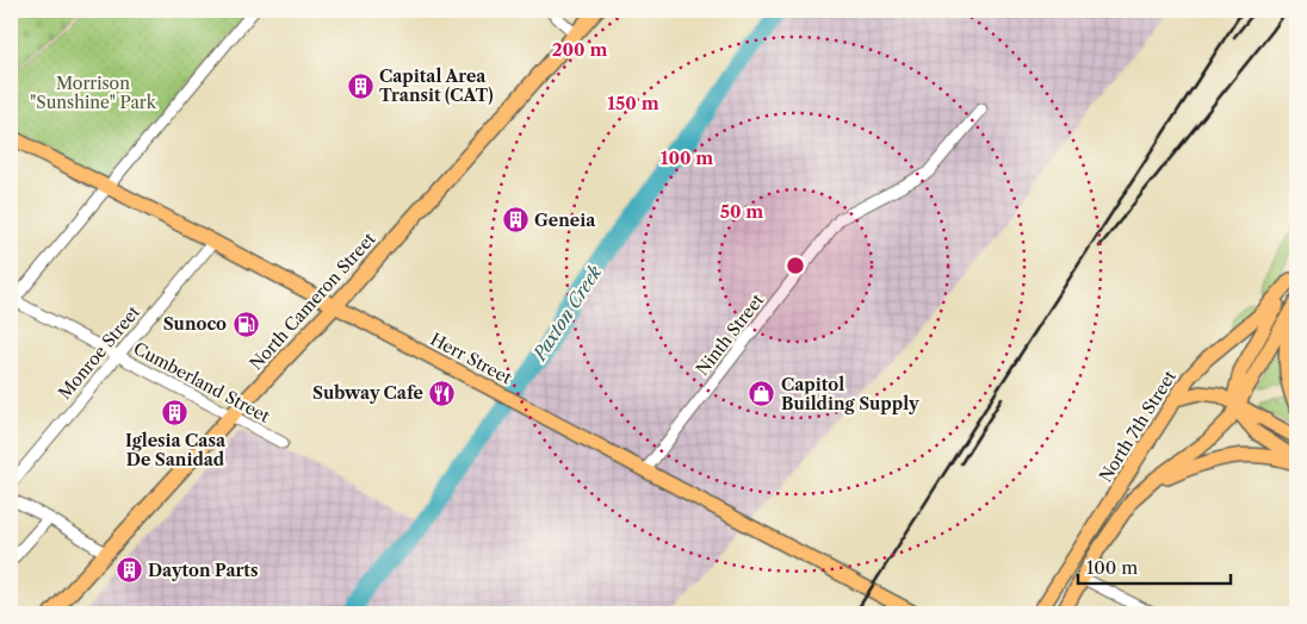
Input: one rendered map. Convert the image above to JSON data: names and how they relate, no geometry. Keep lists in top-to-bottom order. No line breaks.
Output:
{"streets":{"highway":["North Cameron Street"],"main road":["Herr Street","North 7th Street"],"street":["Ninth Street","Monroe Street","Cumberland Street"]},"crossings":[["North Cameron Street","Herr Street"],["North Cameron Street","Cumberland Street"],["Ninth Street","Herr Street"],["Monroe Street","Herr Street"],["Monroe Street","Cumberland Street"]],"water":["Paxton Creek"],"parks":["Morrison \"Sunshine\" Park"],"places":{"building":["Capital Area Transit (CAT)","Geneia","Iglesia Casa De Sanidad","Dayton Parts"],"fuel station":["Sunoco"],"restaurant":["Subway Cafe"],"shop":["Capitol Building Supply"]},"scale_bar":"100 m","rings":["200 m","150 m","100 m","50 m"]}
